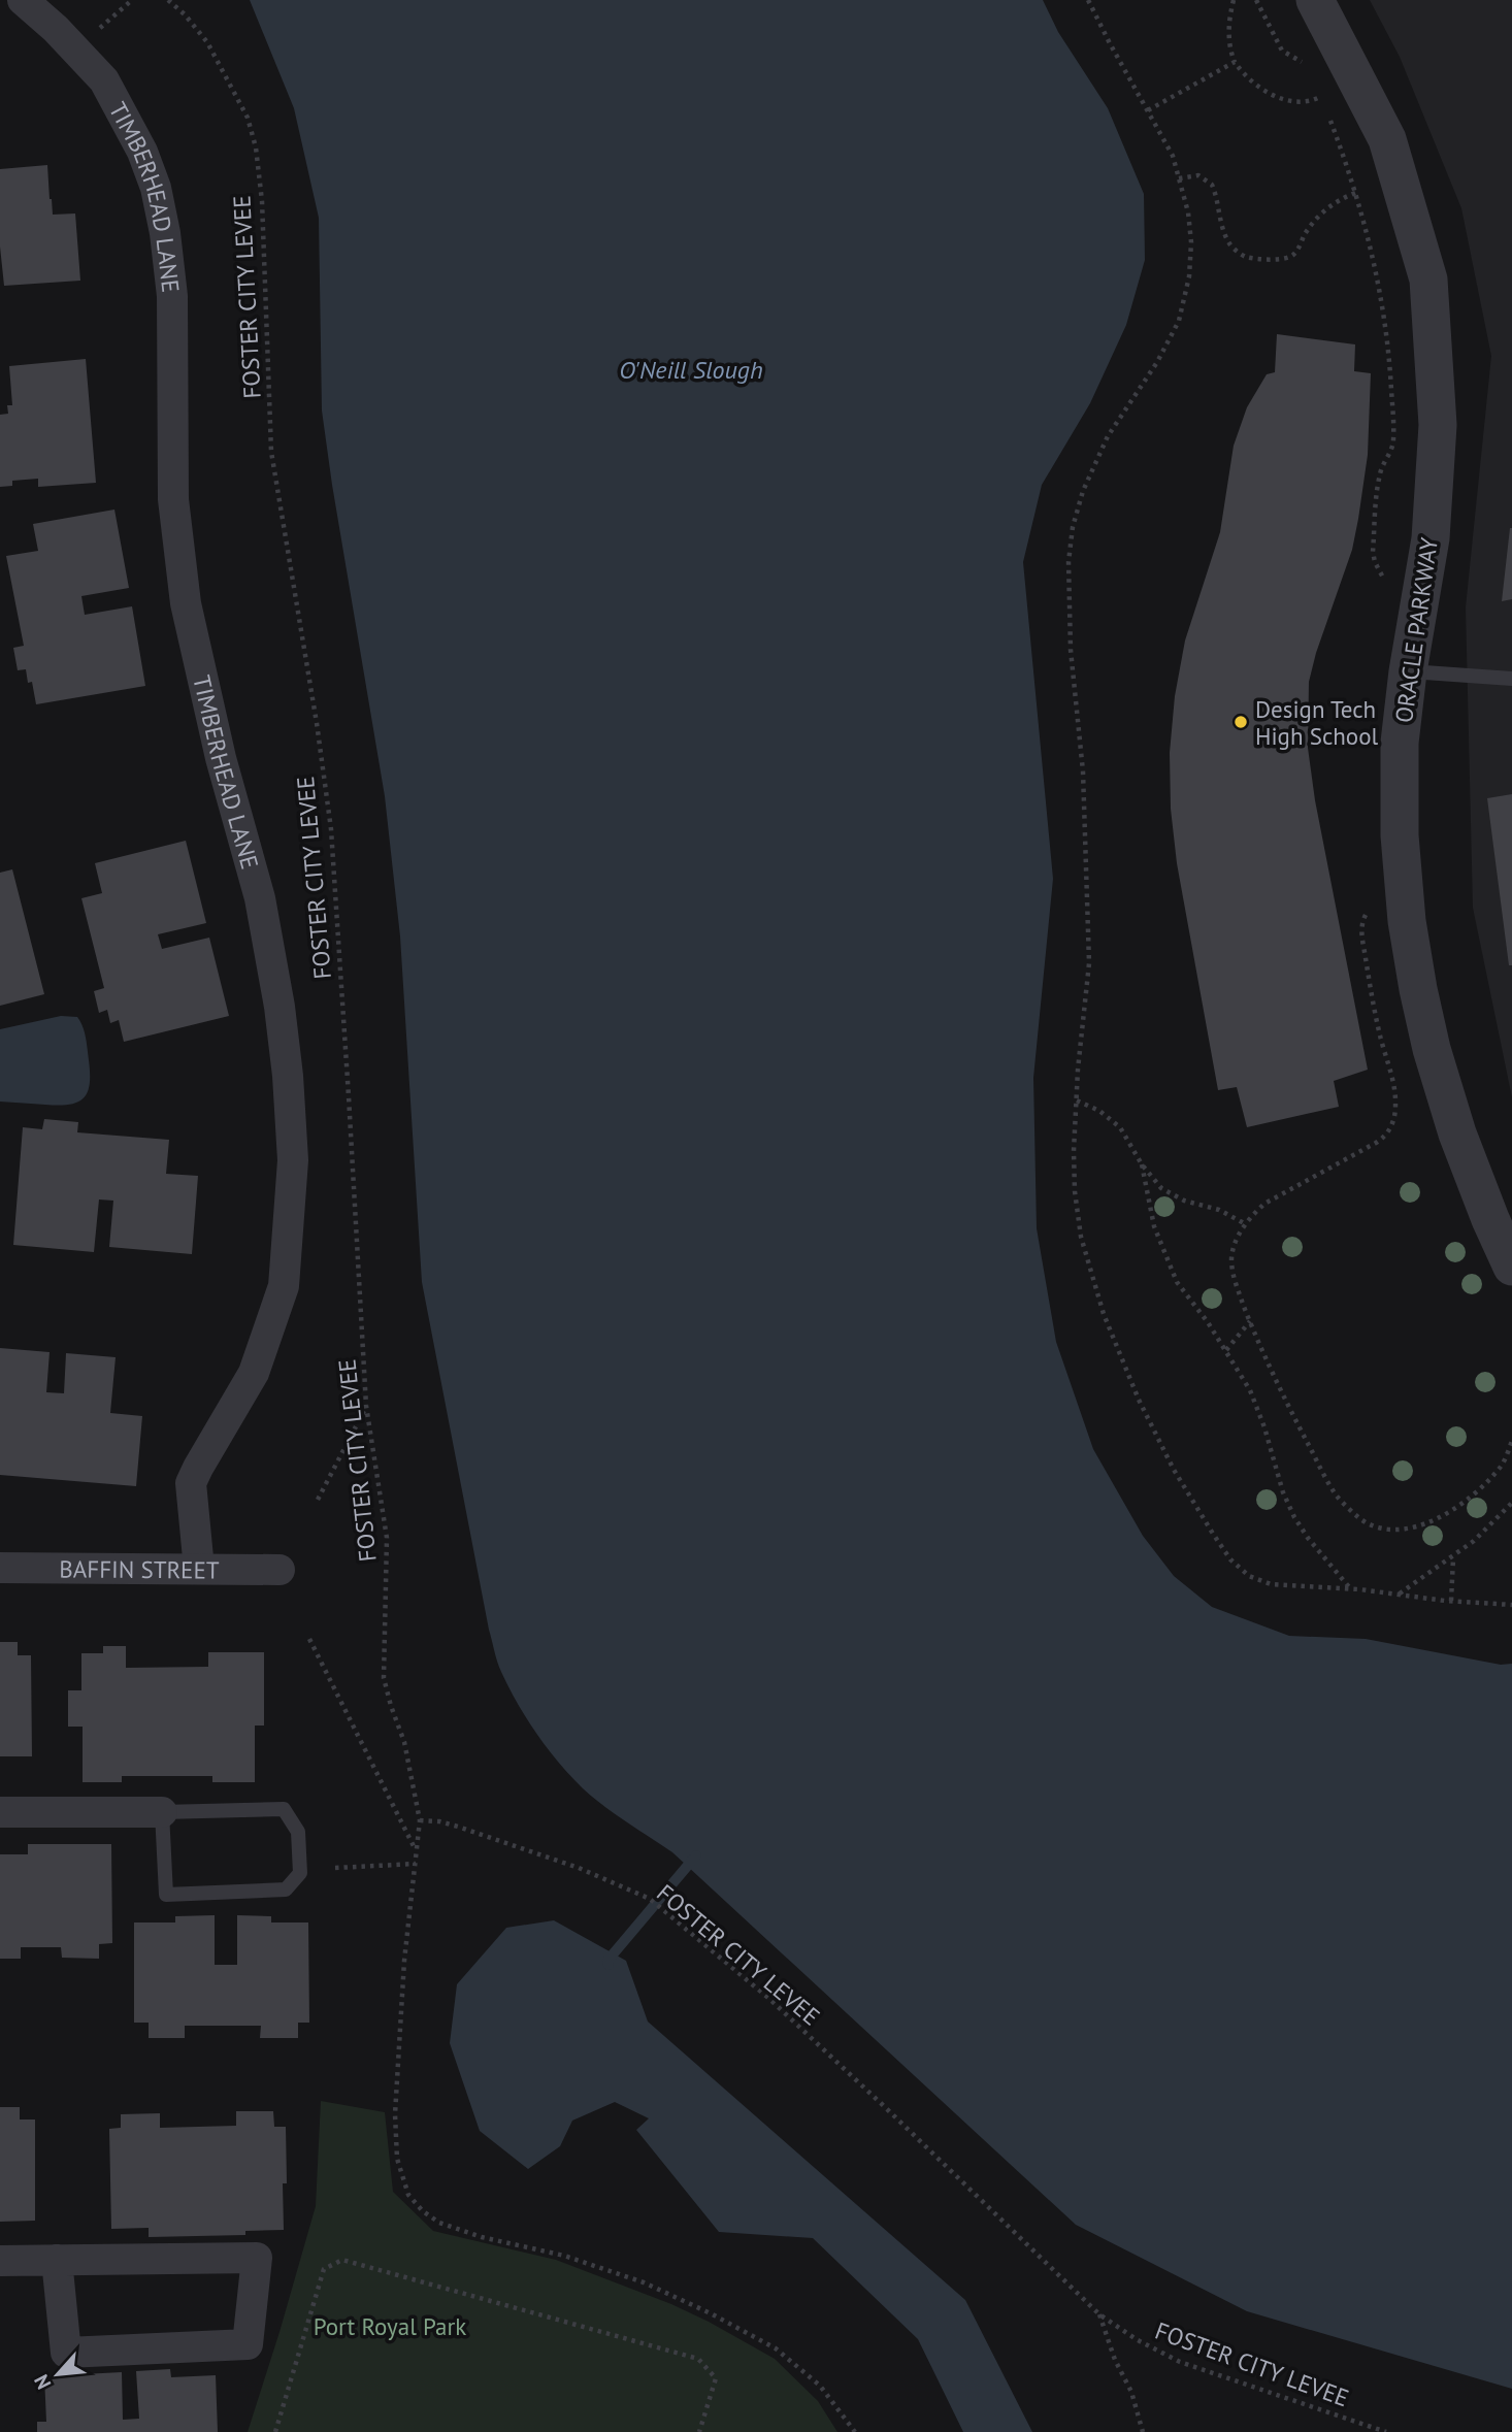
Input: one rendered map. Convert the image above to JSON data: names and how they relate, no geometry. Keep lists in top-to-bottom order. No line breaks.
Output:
{"streets":{"street":["TIMBERHEAD LANE","ORACLE PARKWAY","BAFFIN STREET"],"path":["FOSTER CITY LEVEE"]},"crossings":[["TIMBERHEAD LANE","BAFFIN STREET"]],"water":["O'Neill Slough"],"parks":["Port Royal Park"],"places":["Design Tech High School"],"north":"bottom left"}
